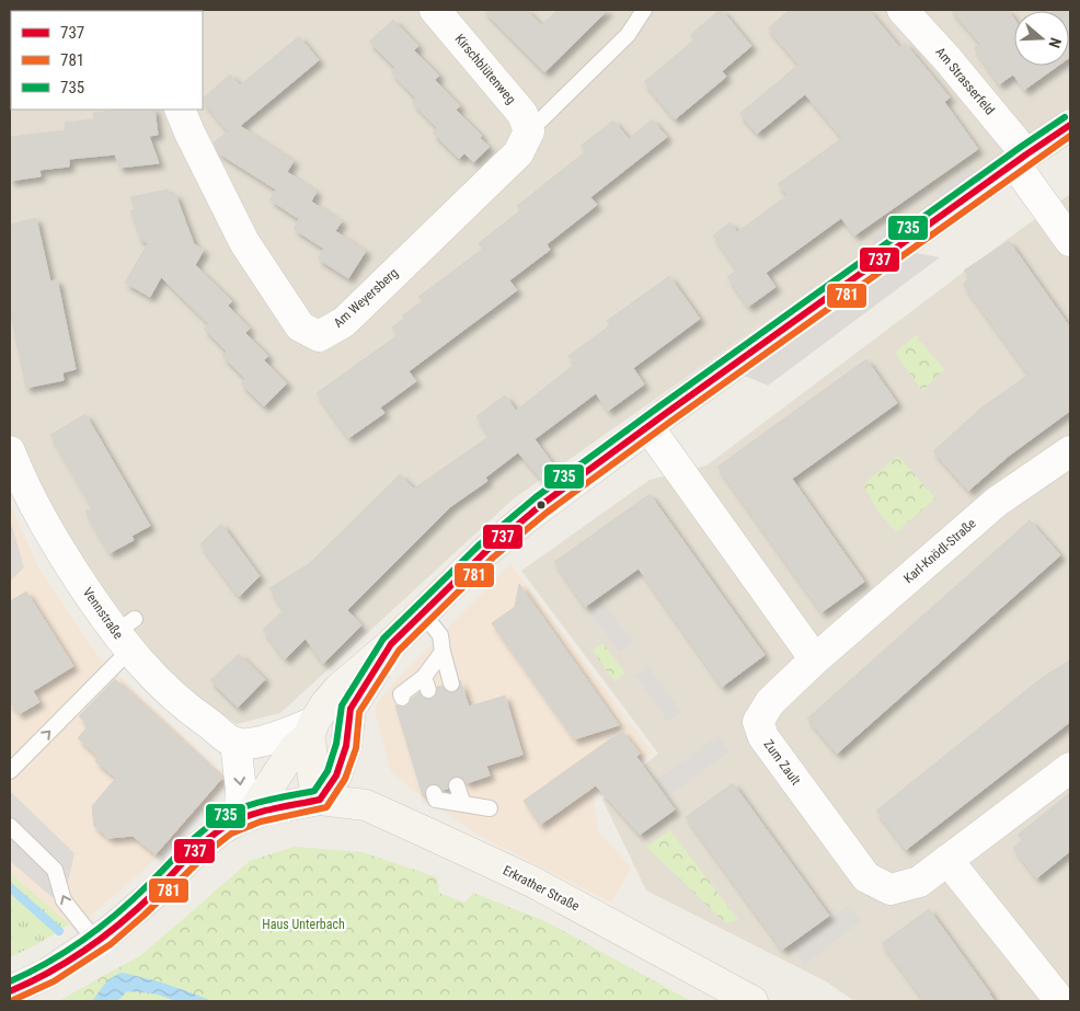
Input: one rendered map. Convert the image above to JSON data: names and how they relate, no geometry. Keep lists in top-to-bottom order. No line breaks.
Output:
{"streets":{"street":["Kirschblütenweg","Am Strasserfeld","Am Weyersberg","Karl-Knödl-Straße","Vennstraße","Zum Zault","Erkrather Straße"]},"crossings":[["Kirschblütenweg","Am Weyersberg"],["Karl-Knödl-Straße","Zum Zault"]],"parks":["Haus Unterbach"],"lines":["transit line 735","transit line 737","transit line 781"],"legend":["737","781","735"],"north":"right"}
